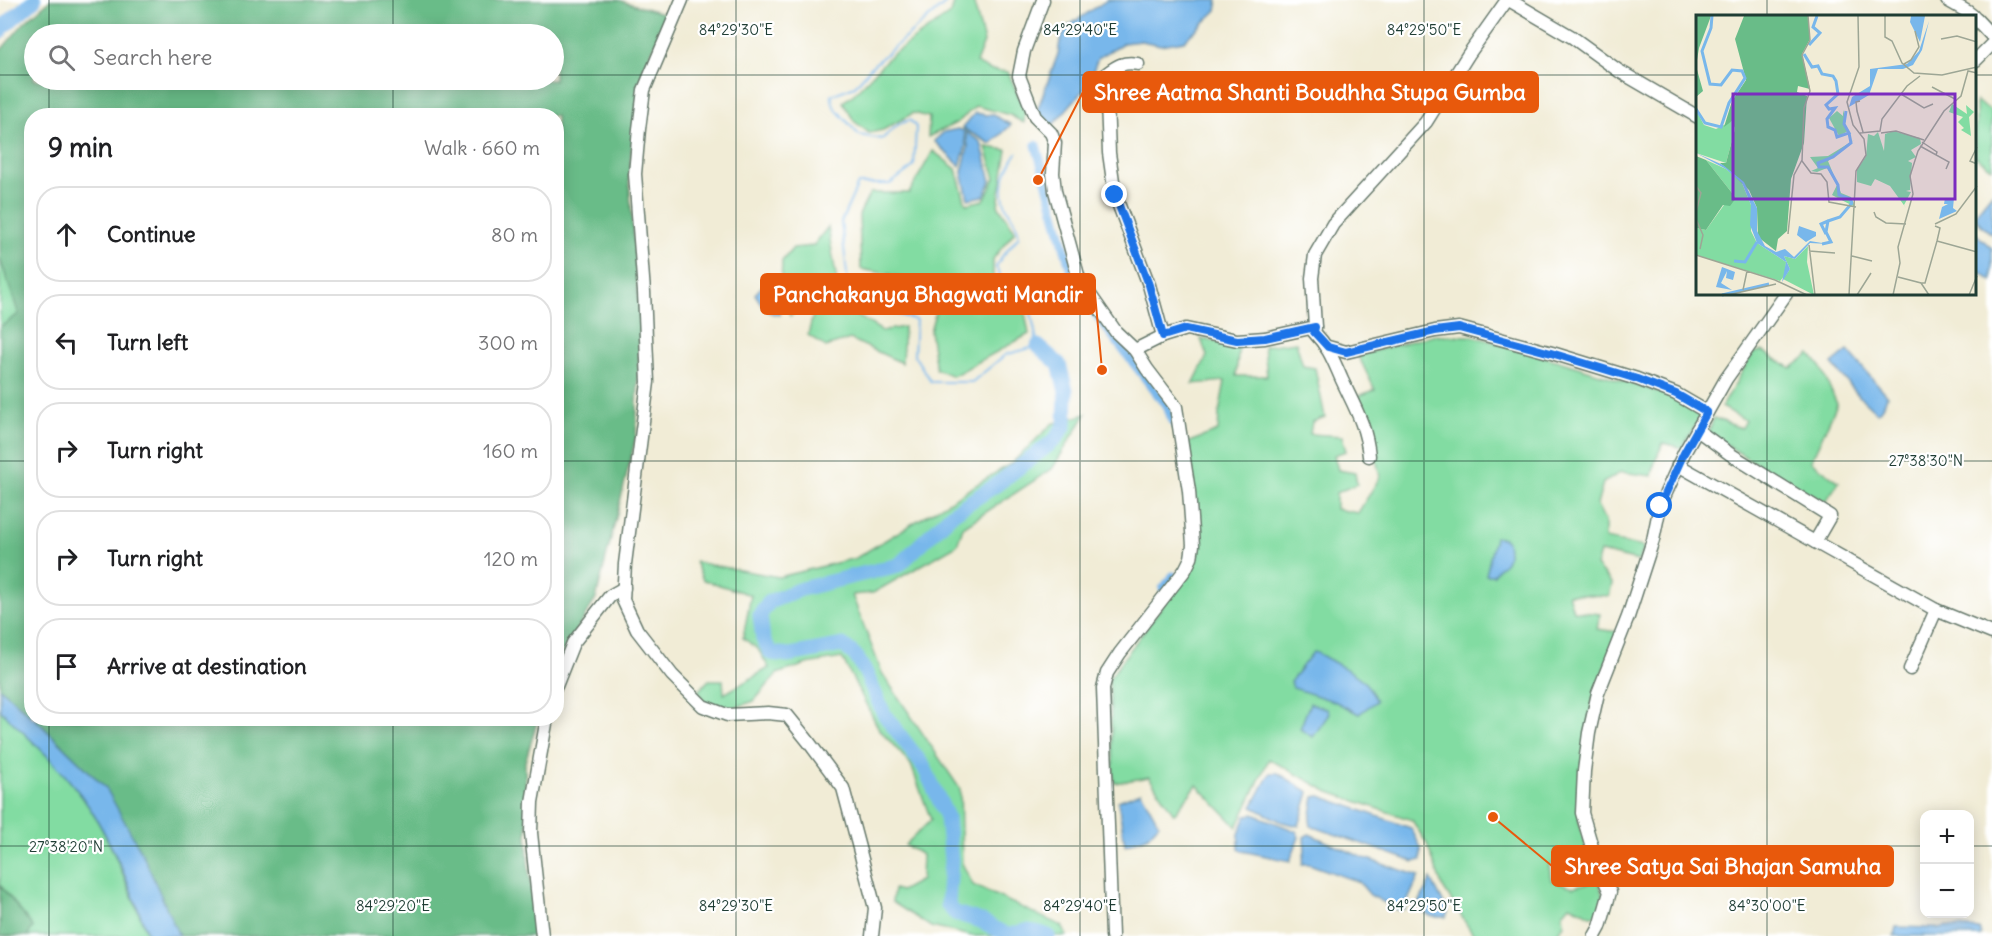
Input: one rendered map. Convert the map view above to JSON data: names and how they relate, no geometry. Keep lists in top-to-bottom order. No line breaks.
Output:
{"places":["Shree Aatma Shanti Boudhha Stupa Gumba","Panchakanya Bhagwati Mandir","Shree Satya Sai Bhajan Samuha"],"page":{"search":"Search here","heading":["9 min","Walk · 660 m"],"list":[["Continue","80 m"],["Turn left","300 m"],["Turn right","160 m"],["Turn right","120 m"],"Arrive at destination"],"map_buttons":["+","−"]},"coordinates":["84°29'30\"E","84°29'40\"E","84°29'50\"E","27°38'30\"N","27°38'20\"N","84°29'20\"E","84°30'00\"E"]}
